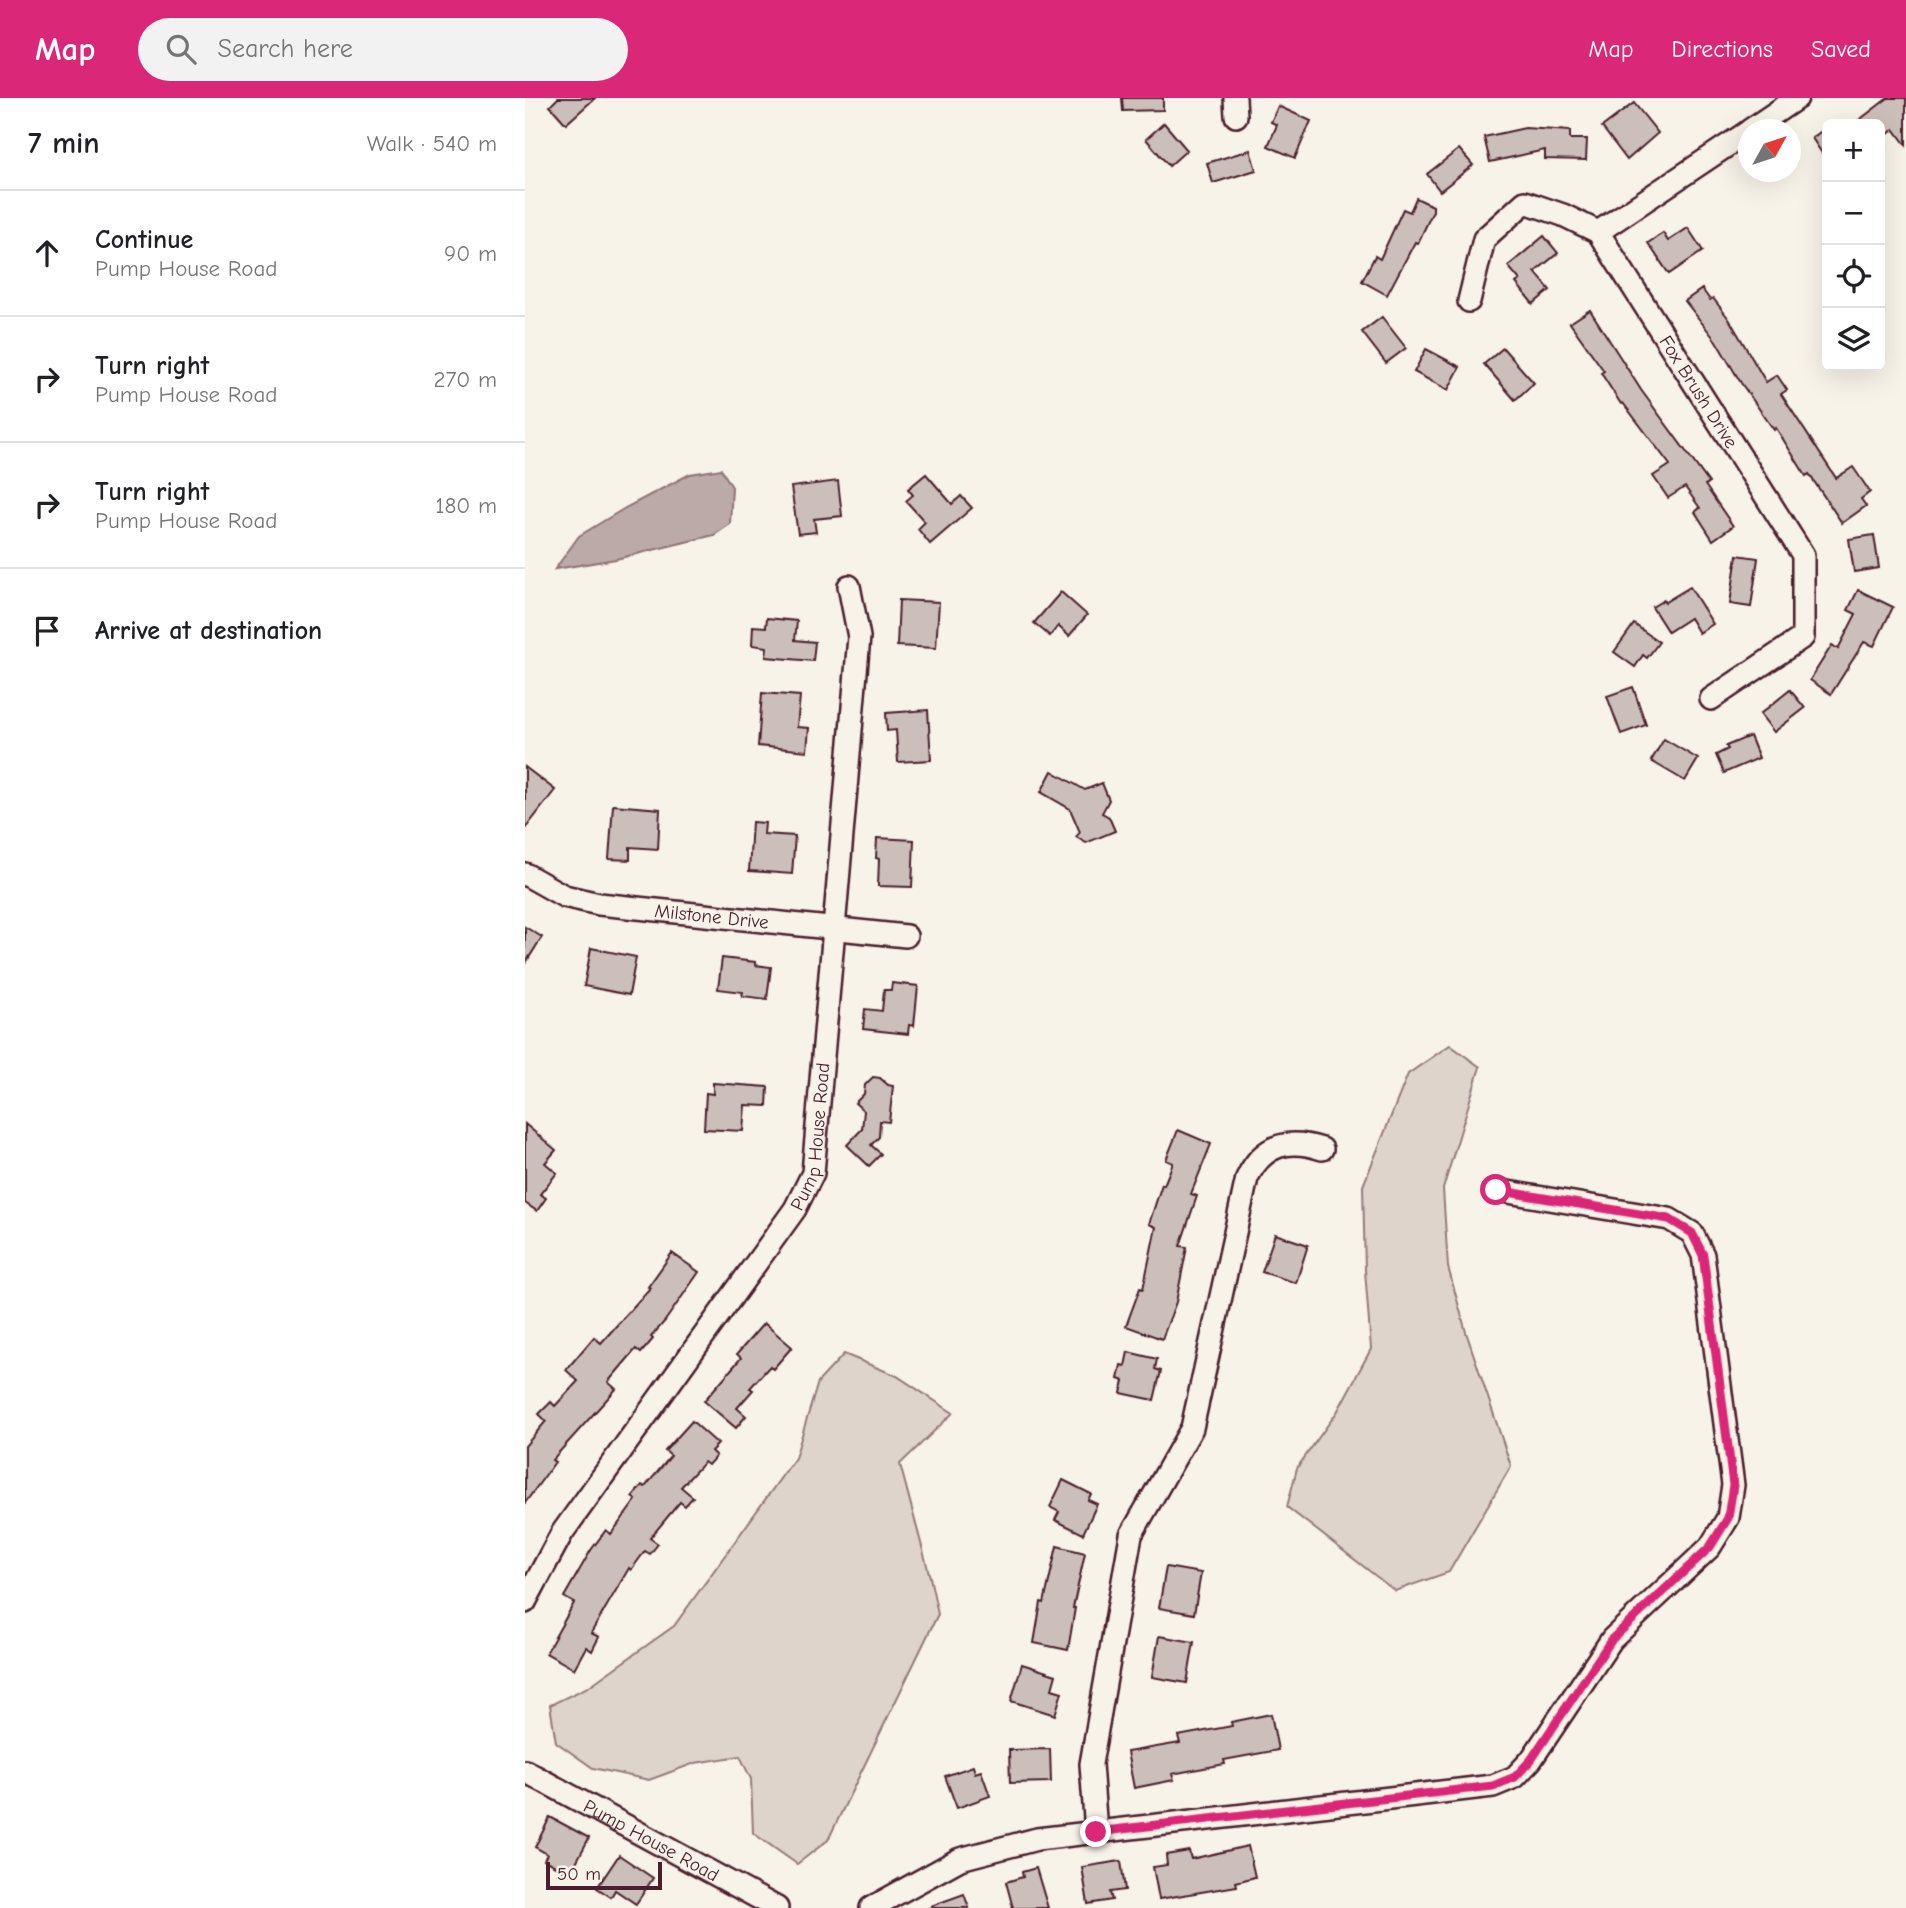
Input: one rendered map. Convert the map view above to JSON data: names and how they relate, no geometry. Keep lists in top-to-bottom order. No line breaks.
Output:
{"streets":{"street":["Fox Brush Drive","Milstone Drive","Pump House Road"]},"crossings":[["Milstone Drive","Pump House Road"]],"scale_bar":"50 m","north":"top right","page":{"header":"Map","search":"Search here","nav":["Map","Directions","Saved"],"heading":["7 min","Walk · 540 m"],"map_buttons":["+","−"],"list":[["Continue","Pump House Road","90 m"],["Turn right","Pump House Road","270 m"],["Turn right","Pump House Road","180 m"],"Arrive at destination"],"scale":"50 m"}}
